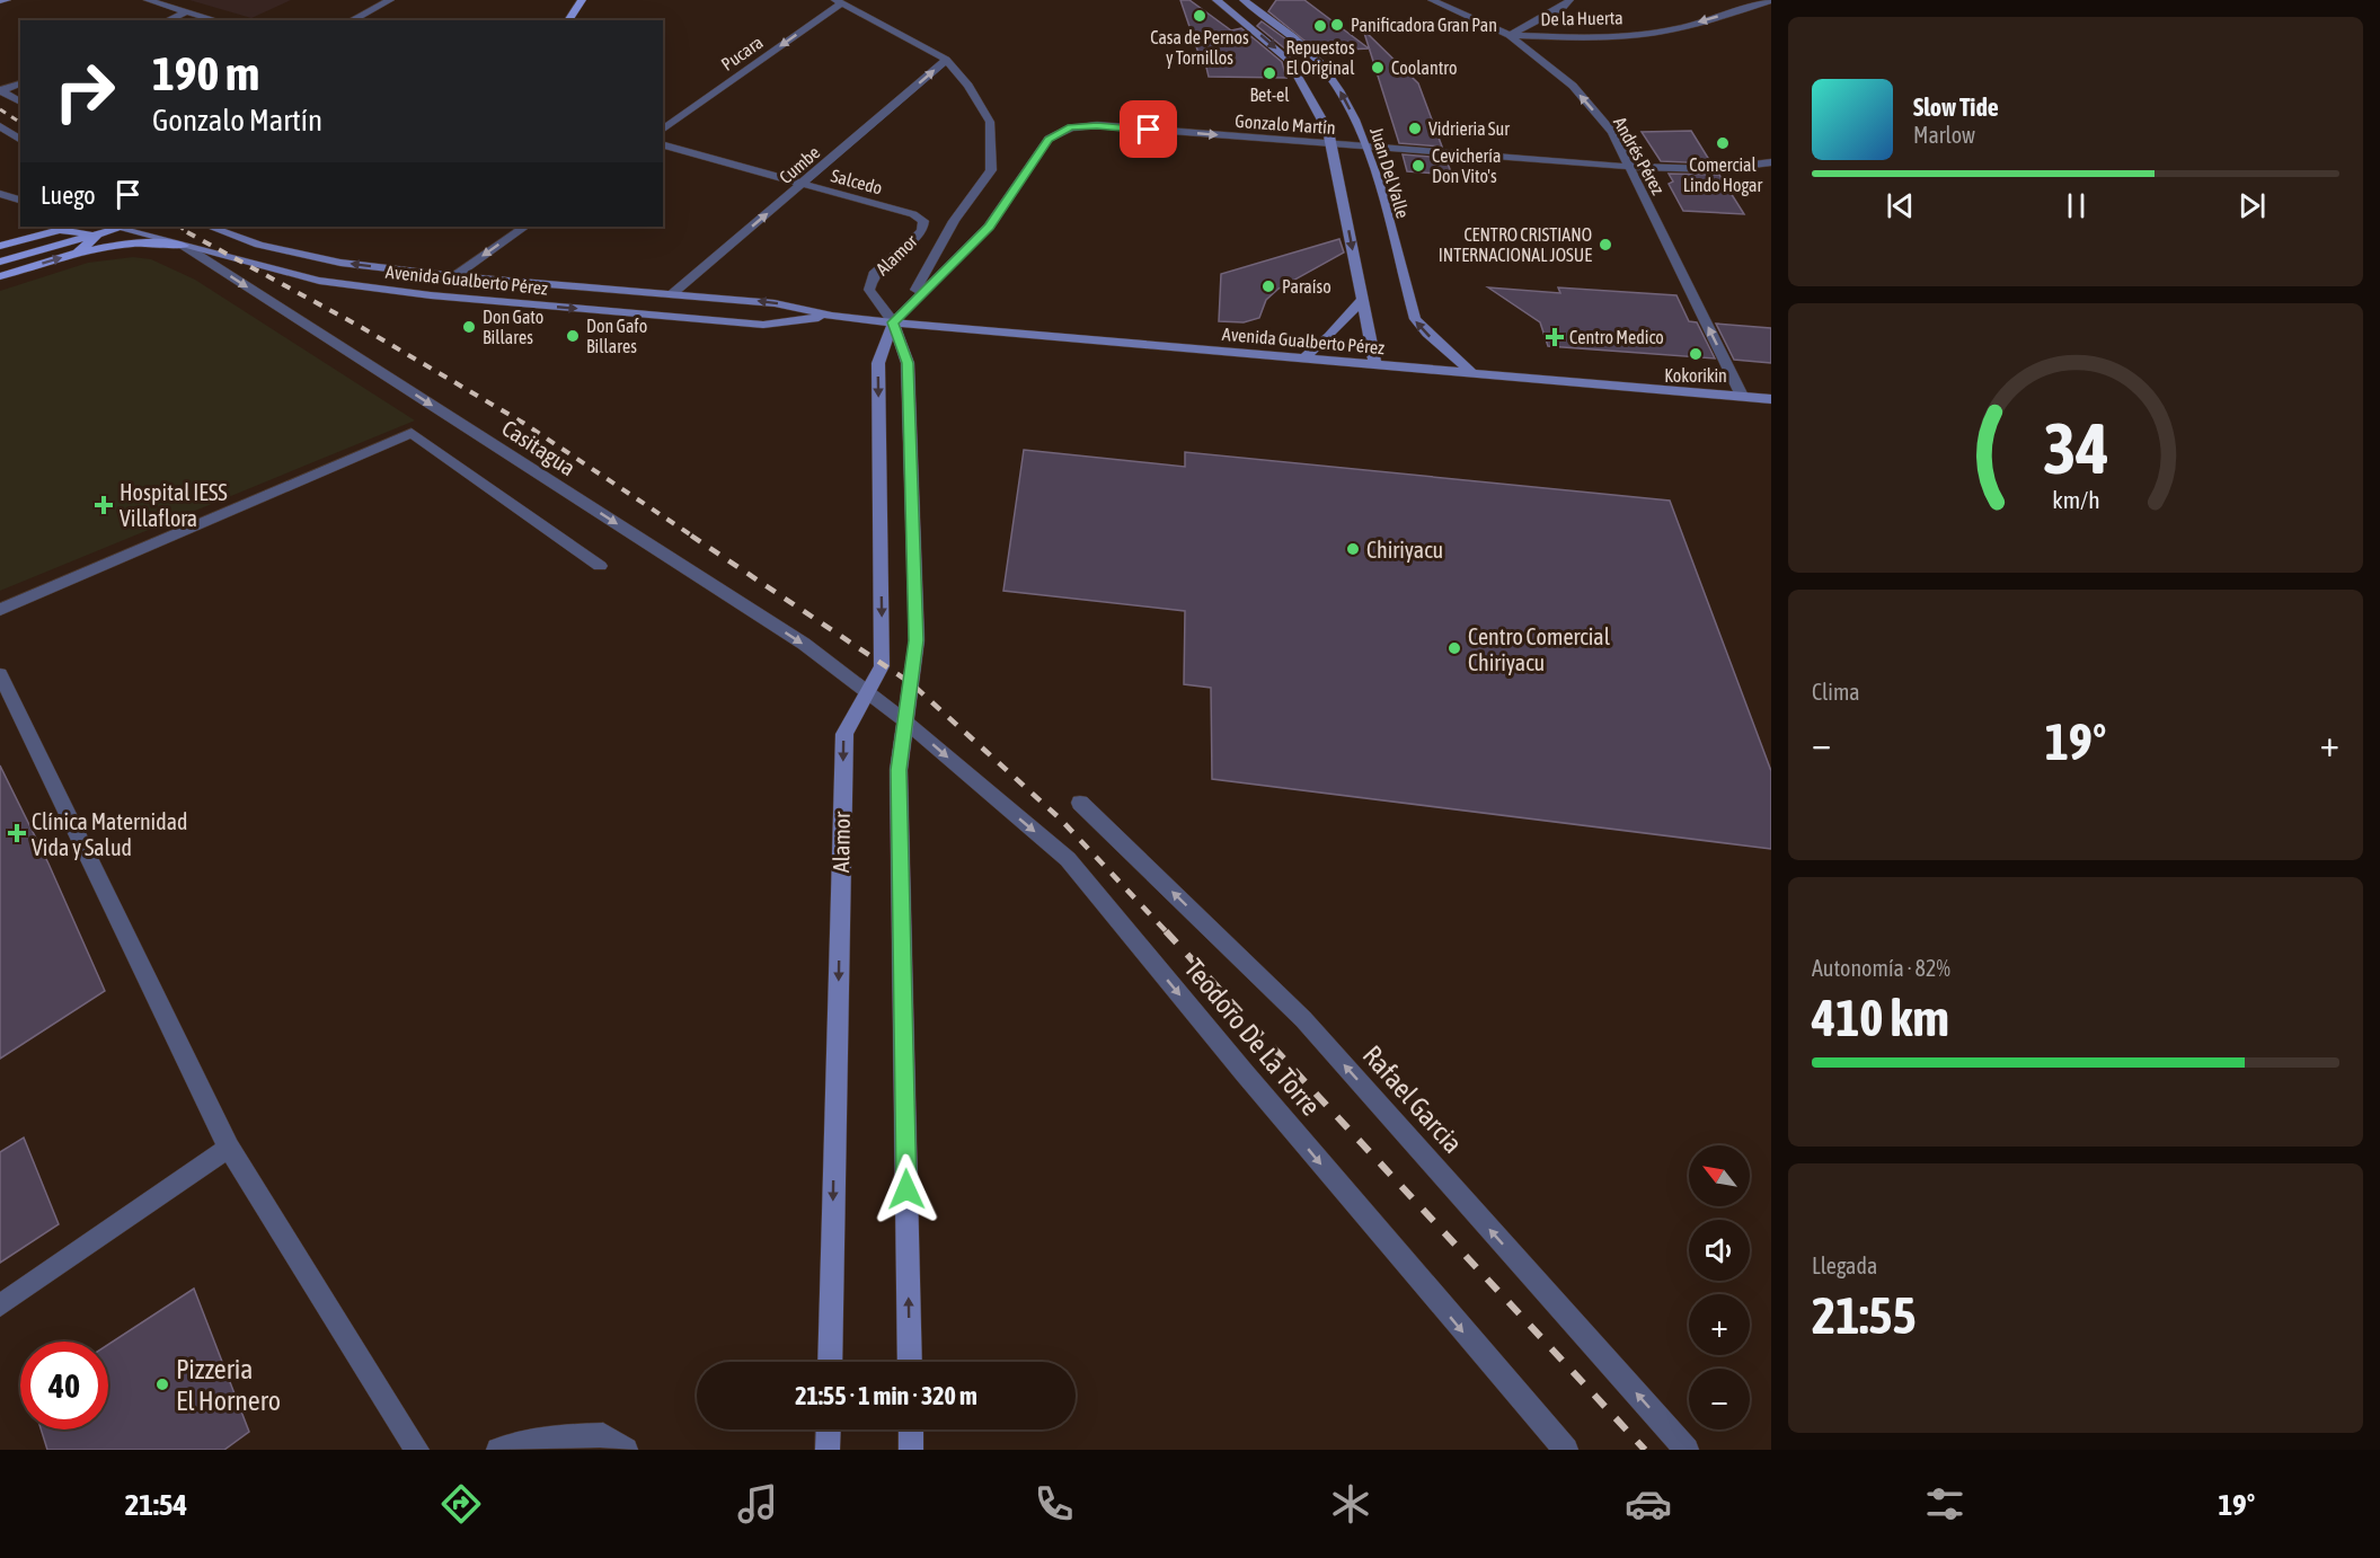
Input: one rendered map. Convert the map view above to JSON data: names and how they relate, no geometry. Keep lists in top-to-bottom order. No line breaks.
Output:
{"streets":{"street":["De la Huerta","Pucara","Gonzalo Martín","Andrés Pérez","Cumbe","Juan Del Valle","Salcedo","Alamor","Avenida Gualberto Pérez","Casitagua","Teodoro De La Torre","Rafael Garcia"]},"crossings":[["De la Huerta","Andrés Pérez"],["Gonzalo Martín","Andrés Pérez"],["Gonzalo Martín","Juan Del Valle"],["Gonzalo Martín","Alamor"],["Gonzalo Martín","Avenida Gualberto Pérez"],["Andrés Pérez","Avenida Gualberto Pérez"],["Cumbe","Salcedo"],["Cumbe","Avenida Gualberto Pérez"],["Juan Del Valle","Avenida Gualberto Pérez"],["Salcedo","Alamor"],["Alamor","Avenida Gualberto Pérez"],["Alamor","Casitagua"],["Alamor","Teodoro De La Torre"],["Avenida Gualberto Pérez","Casitagua"],["Casitagua","Teodoro De La Torre"]],"one_way":["De la Huerta","Pucara","Gonzalo Martín","Andrés Pérez","Cumbe","Casitagua","Teodoro De La Torre","Rafael Garcia"],"places":{"other":["Casa de Pernos y Tornillos","Panificadora Gran Pan","Repuestos El Original","Coolantro","Bet-el","Vidrieria Sur","Comercial Lindo Hogar","Cevichería Don Vito's","CENTRO CRISTIANO INTERNACIONAL JOSUE","Paraíso","Don Gato Billares","Don Gafo Billares","Kokorikin","Chiriyacu","Centro Comercial Chiriyacu","Pizzeria El Hornero"],"health":["Centro Medico","Hospital IESS Villaflora","Clínica Maternidad Vida y Salud"]},"north":"top left","page":{"turn":["190 m","Gonzalo Martín"],"song":["Slow Tide","Marlow"],"then":"Luego","tile":["Clima",["Autonomía · 82%","410 km"],["Llegada","21:55"]],"heat":["−","19°","+"],"map_buttons":["+","−"],"limit":"40","trip":"21:55 · 1 min · 320 m","tabs":["21:54","19°"],"gauge":["34","km/h"]}}
